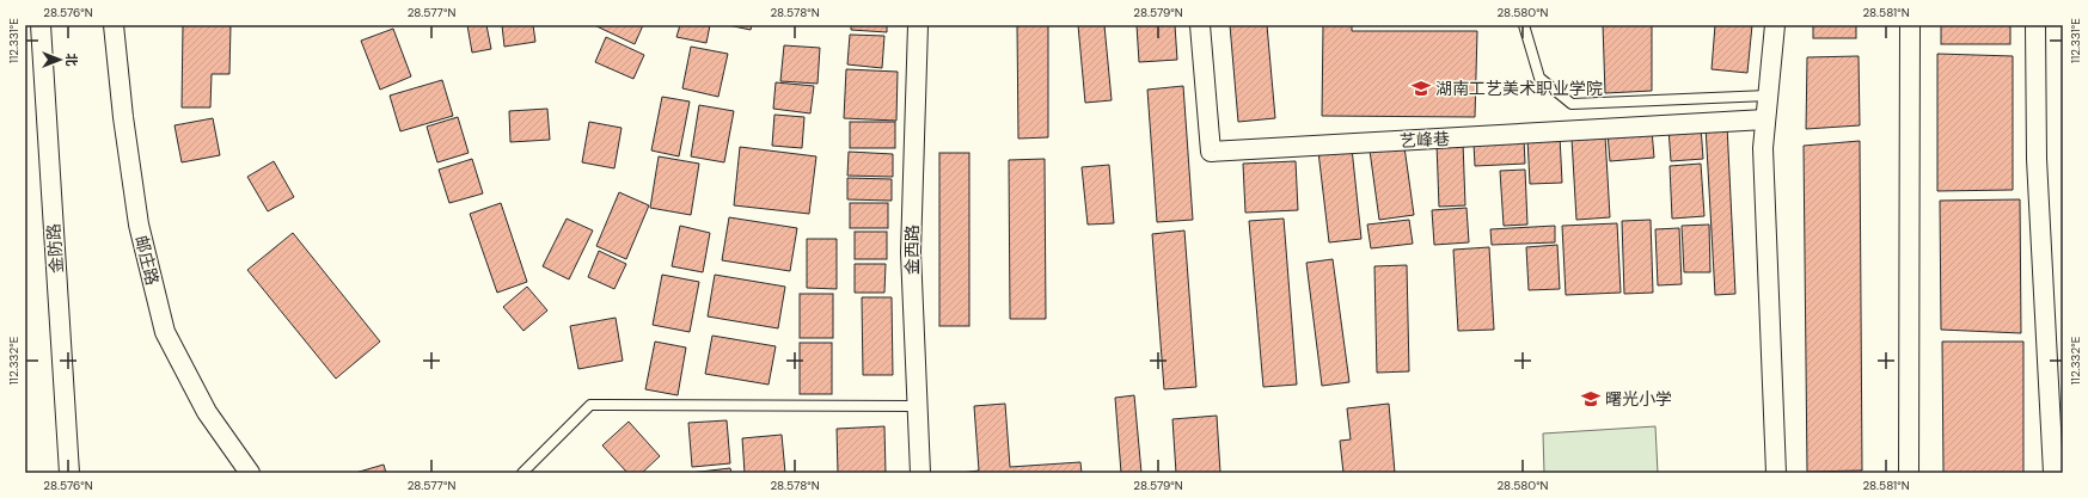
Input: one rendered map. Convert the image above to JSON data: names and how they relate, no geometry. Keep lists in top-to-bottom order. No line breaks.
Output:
{"streets":{"street":["艺峰巷","金防路","金西路","邮庄路"]},"places":{"school or university":["湖南工艺美术职业学院","曙光小学"]},"north":"right","coordinates":["28.576°N","28.577°N","28.578°N","28.579°N","28.580°N","28.581°N","112.331°E","112.332°E"]}
